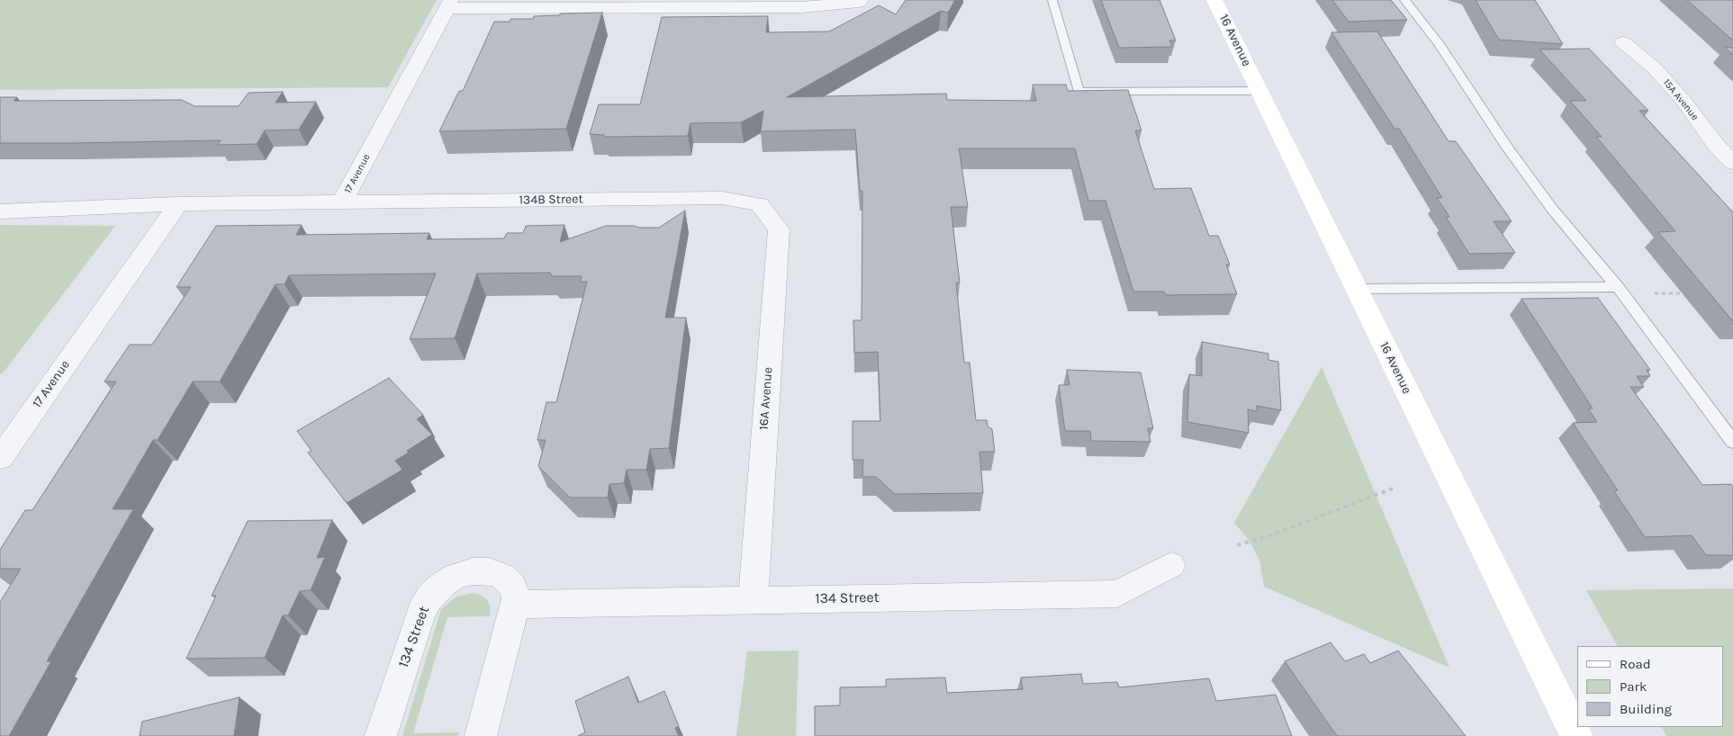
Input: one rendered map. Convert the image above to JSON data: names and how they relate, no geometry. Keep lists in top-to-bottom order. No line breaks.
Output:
{"streets":{"main road":["16 Avenue"],"street":["15A Avenue","17 Avenue","134B Street","16A Avenue","134 Street"]},"crossings":[["17 Avenue","134B Street"],["134B Street","16A Avenue"],["16A Avenue","134 Street"]],"legend":["Road","Park","Building"]}
